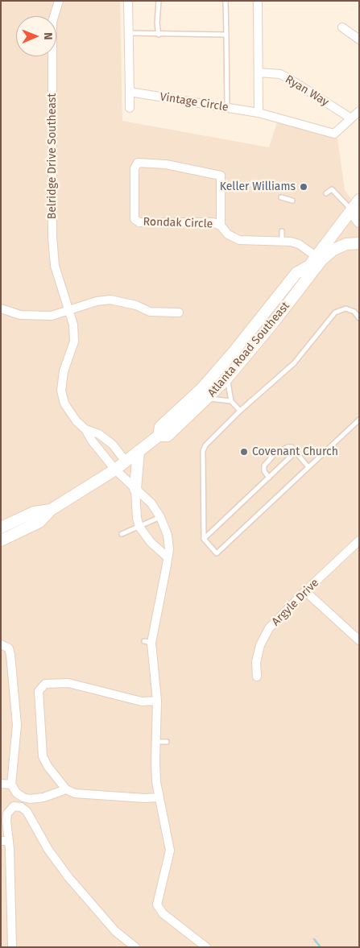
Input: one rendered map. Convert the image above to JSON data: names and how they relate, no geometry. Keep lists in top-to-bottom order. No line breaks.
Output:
{"streets":{"main road":["Atlanta Road Southeast"],"street":["Ryan Way","Vintage Circle","Belridge Drive Southeast","Rondak Circle","Argyle Drive"]},"crossings":[["Ryan Way","Vintage Circle"],["Belridge Drive Southeast","Atlanta Road Southeast"],["Rondak Circle","Atlanta Road Southeast"]],"places":["Keller Williams","Covenant Church"],"north":"right"}
